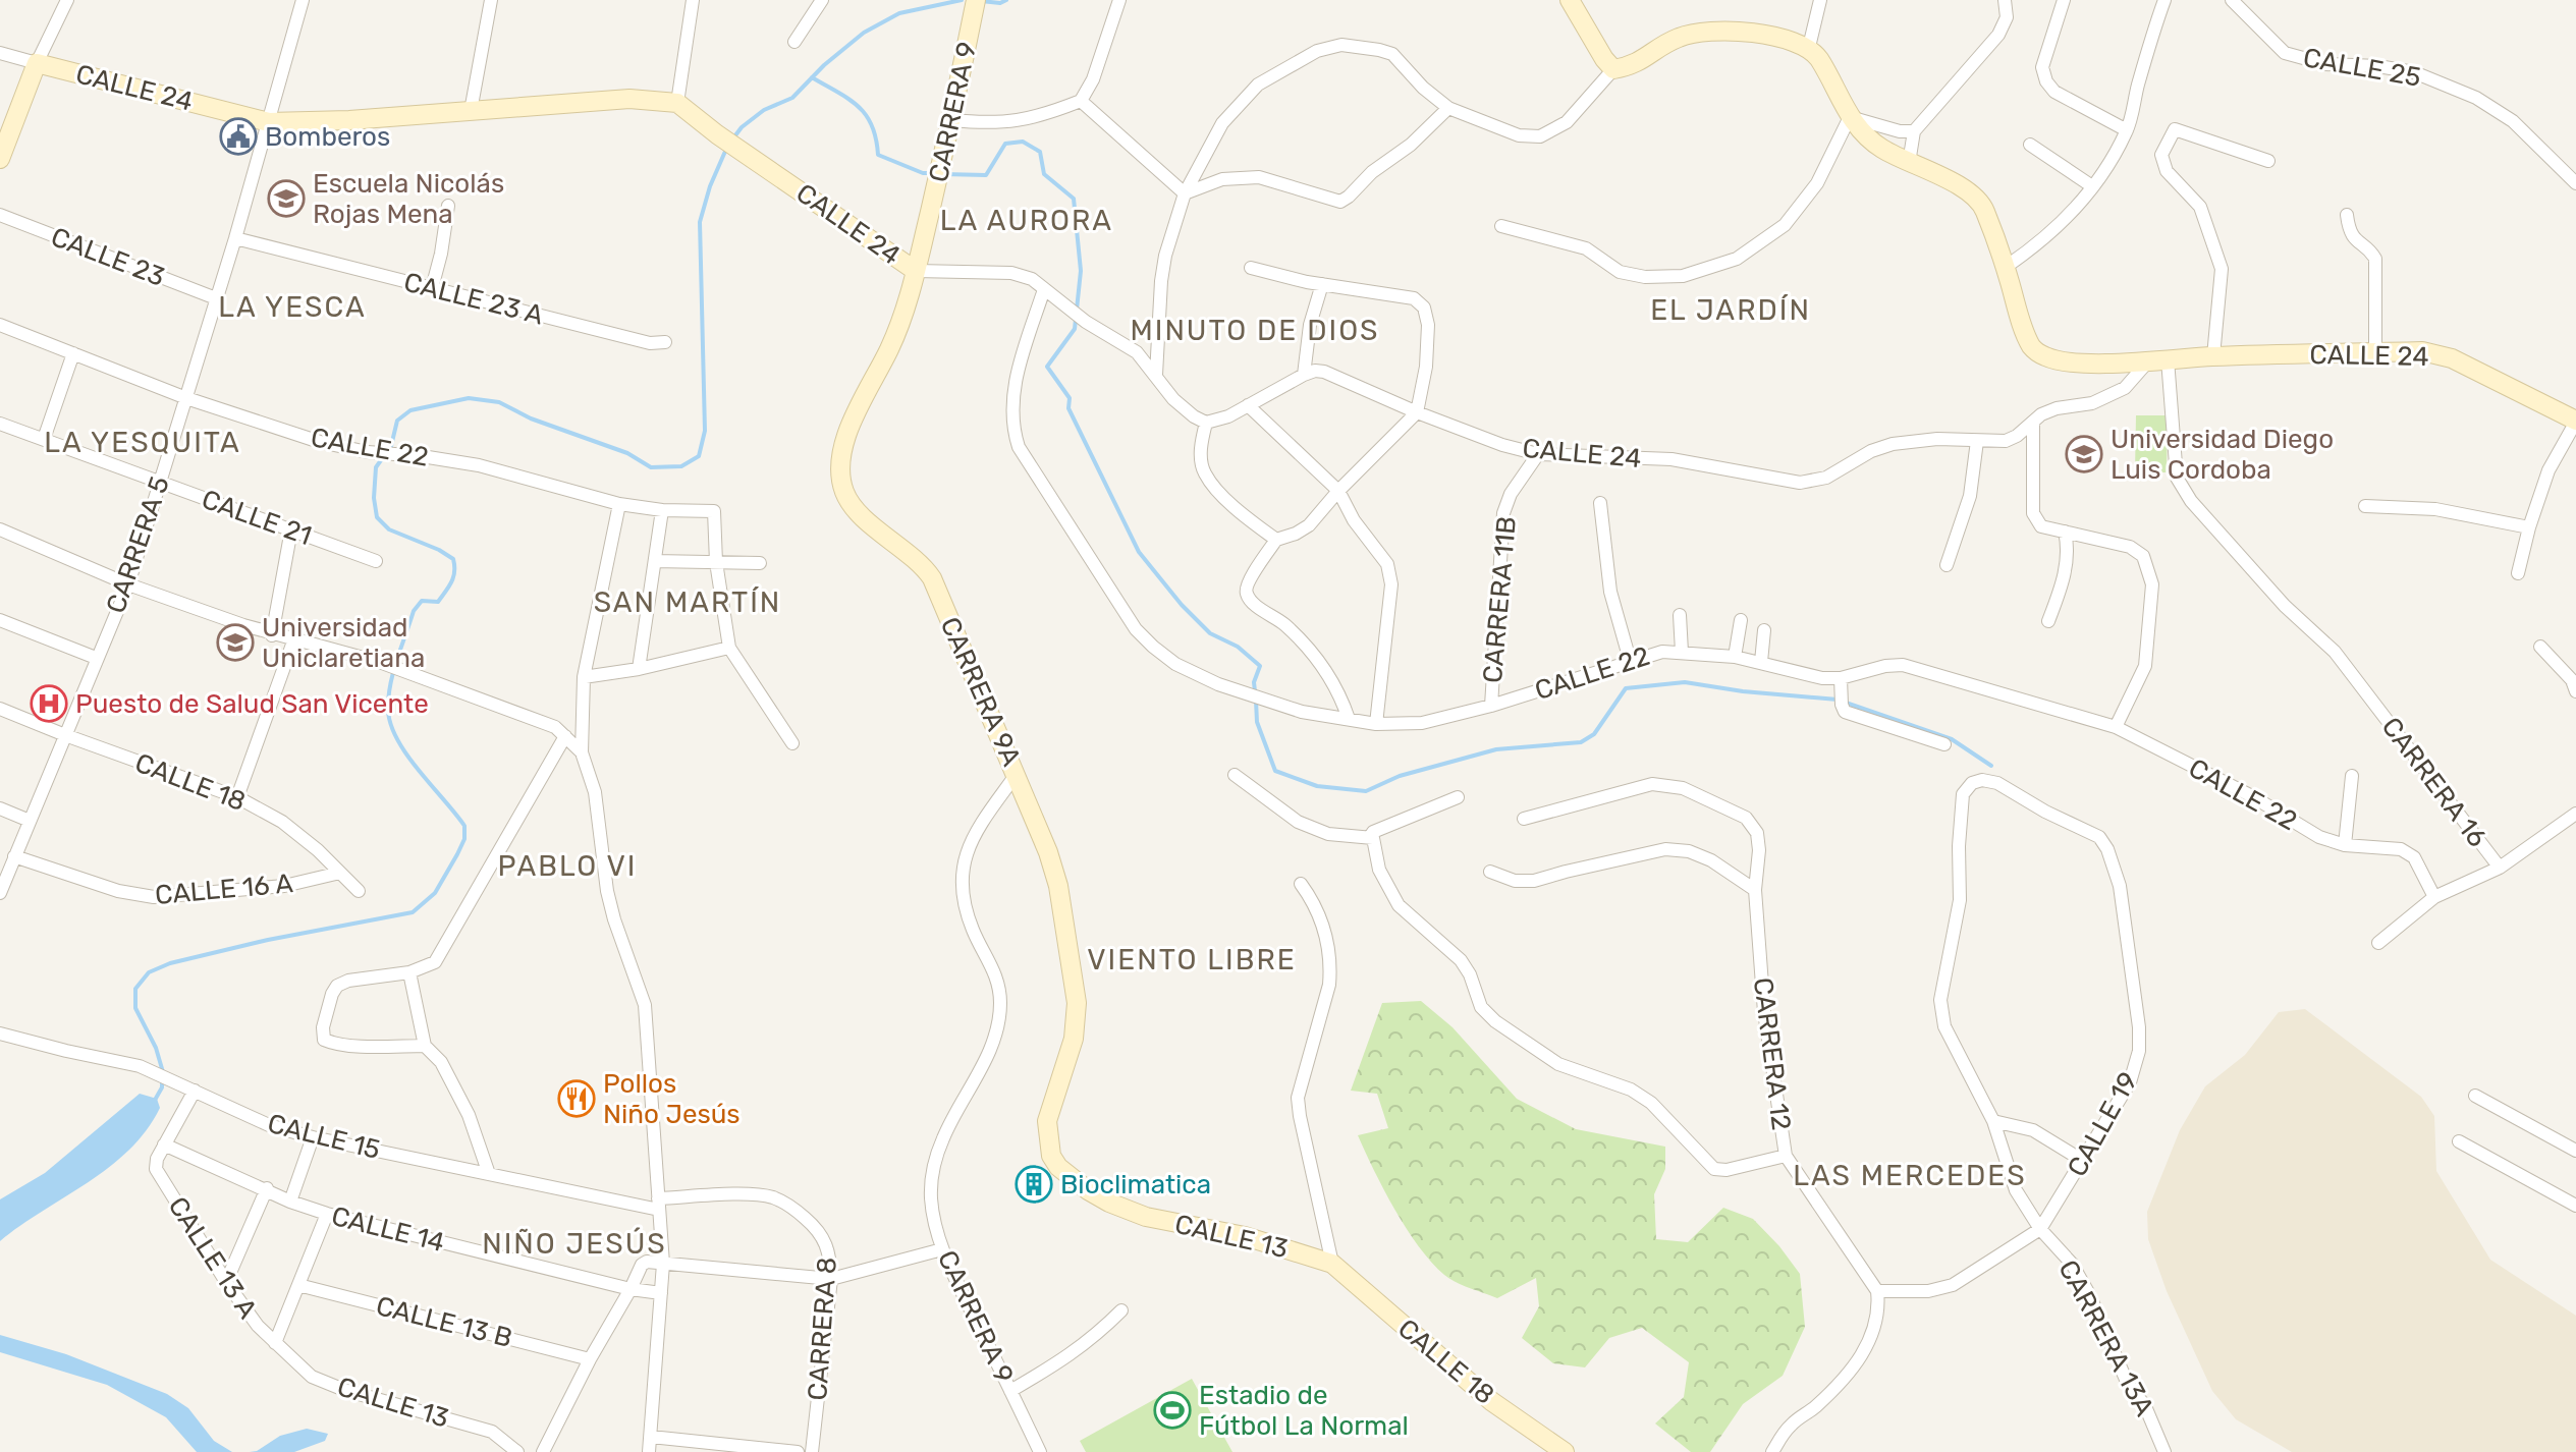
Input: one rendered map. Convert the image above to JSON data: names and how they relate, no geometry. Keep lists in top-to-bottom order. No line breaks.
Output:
{"streets":{"street":["CALLE 25","CALLE 24","CARRERA 9","CALLE 23","CALLE 23 A","CALLE 22","CALLE 21","CARRERA 5","CARRERA 11B","CARRERA 9A","CALLE 18","CARRERA 16","CALLE 16 A","CARRERA 12","CALLE 19","CALLE 15","CALLE 14","CALLE 13","CALLE 13 A","CALLE 13 B","CARRERA 8","CARRERA 13A"]},"crossings":[["CALLE 24","CARRERA 9"],["CALLE 24","CALLE 22"],["CALLE 24","CARRERA 5"],["CALLE 24","CARRERA 11B"],["CALLE 24","CARRERA 9A"],["CALLE 24","CARRERA 16"],["CARRERA 9","CARRERA 9A"],["CALLE 23","CARRERA 5"],["CALLE 23 A","CARRERA 5"],["CALLE 22","CARRERA 5"],["CALLE 22","CARRERA 11B"],["CALLE 21","CARRERA 5"],["CARRERA 5","CALLE 18"],["CARRERA 5","CALLE 16 A"],["CARRERA 9A","CALLE 13"],["CALLE 18","CALLE 16 A"],["CALLE 18","CALLE 13"],["CARRERA 12","CALLE 19"],["CALLE 19","CARRERA 13A"],["CALLE 15","CARRERA 8"],["CALLE 14","CALLE 13 A"],["CALLE 13","CALLE 13 A"]],"districts":["LA AURORA","LA YESCA","EL JARDÍN","MINUTO DE DIOS","LA YESQUITA","SAN MARTÍN","PABLO VI","VIENTO LIBRE","LAS MERCEDES","NIÑO JESÚS"],"places":{"public building":["Bomberos"],"school or university":["Escuela Nicolás Rojas Mena","Universidad Diego Luis Cordoba","Universidad Uniclaretiana"],"hospital":["Puesto de Salud San Vicente"],"restaurant":["Pollos Niño Jesús"],"building":["Bioclimatica"],"sports":["Estadio de Fútbol La Normal"]}}
